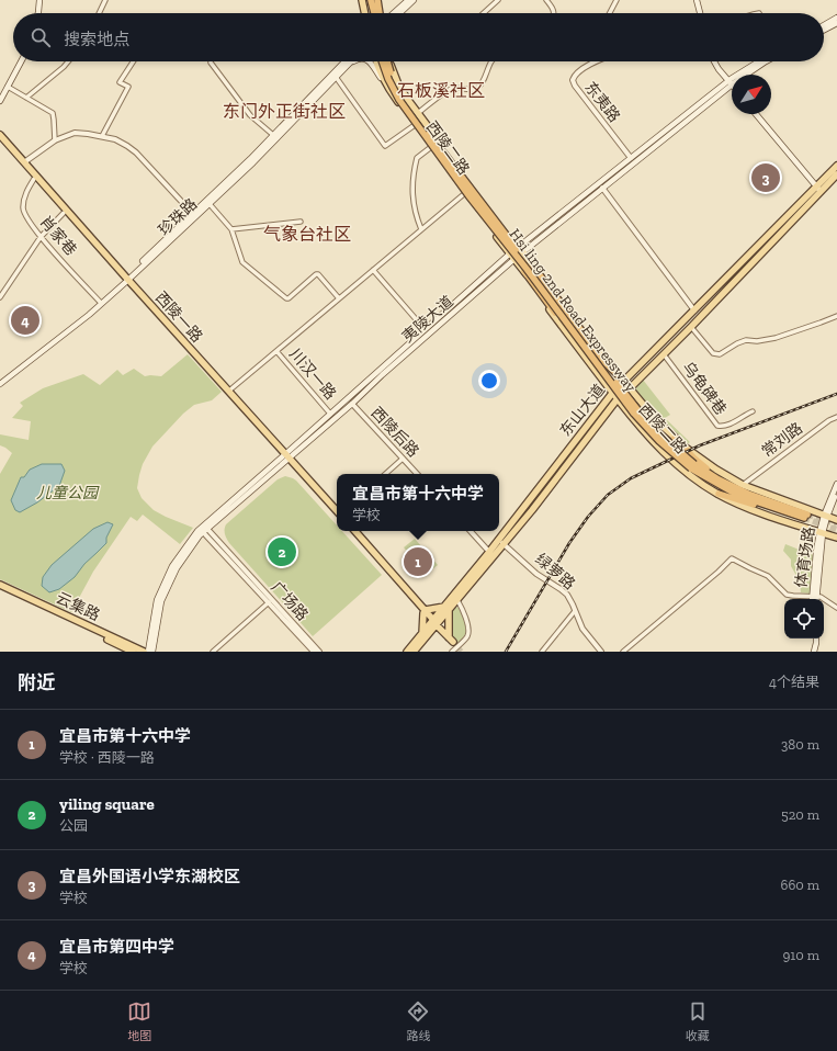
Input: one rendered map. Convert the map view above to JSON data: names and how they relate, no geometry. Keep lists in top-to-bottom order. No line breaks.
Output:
{"streets":{"highway":["Hsi ling 2nd Road Expressway"],"main road":["西陵二路","珍珠路","西陵一路","夷陵大道","东山大道","体育场路","云集路"],"street":["东夷路","肖家巷","川汉一路","乌龟碑巷","西陵后路","常刘路","绿萝路","广场路"]},"crossings":[["东夷路","夷陵大道"],["西陵二路","Hsi ling 2nd Road Expressway"],["西陵二路","夷陵大道"],["西陵二路","东山大道"],["西陵二路","常刘路"],["西陵二路","体育场路"],["珍珠路","肖家巷"],["珍珠路","西陵一路"],["肖家巷","西陵一路"],["Hsi ling 2nd Road Expressway","东山大道"],["西陵一路","夷陵大道"],["夷陵大道","川汉一路"],["夷陵大道","西陵后路"],["夷陵大道","广场路"],["乌龟碑巷","东山大道"],["东山大道","绿萝路"]],"districts":["石板溪社区","东门外正街社区","气象台社区"],"parks":["儿童公园"],"north":"top right","page":{"search":"搜索地点","pins":["3","4","2","1"],"popup":["宜昌市第十六中学","学校"],"heading":["附近","4个结果"],"list":[{"mark":"1","name":"宜昌市第十六中学","note":"学校 · 西陵一路","value":"380 m"},{"mark":"2","name":"yiling square","note":"公园","value":"520 m"},{"mark":"3","name":"宜昌外国语小学东湖校区","note":"学校","value":"660 m"},{"mark":"4","name":"宜昌市第四中学","note":"学校","value":"910 m"}],"nav":["地图","路线","收藏"]}}
